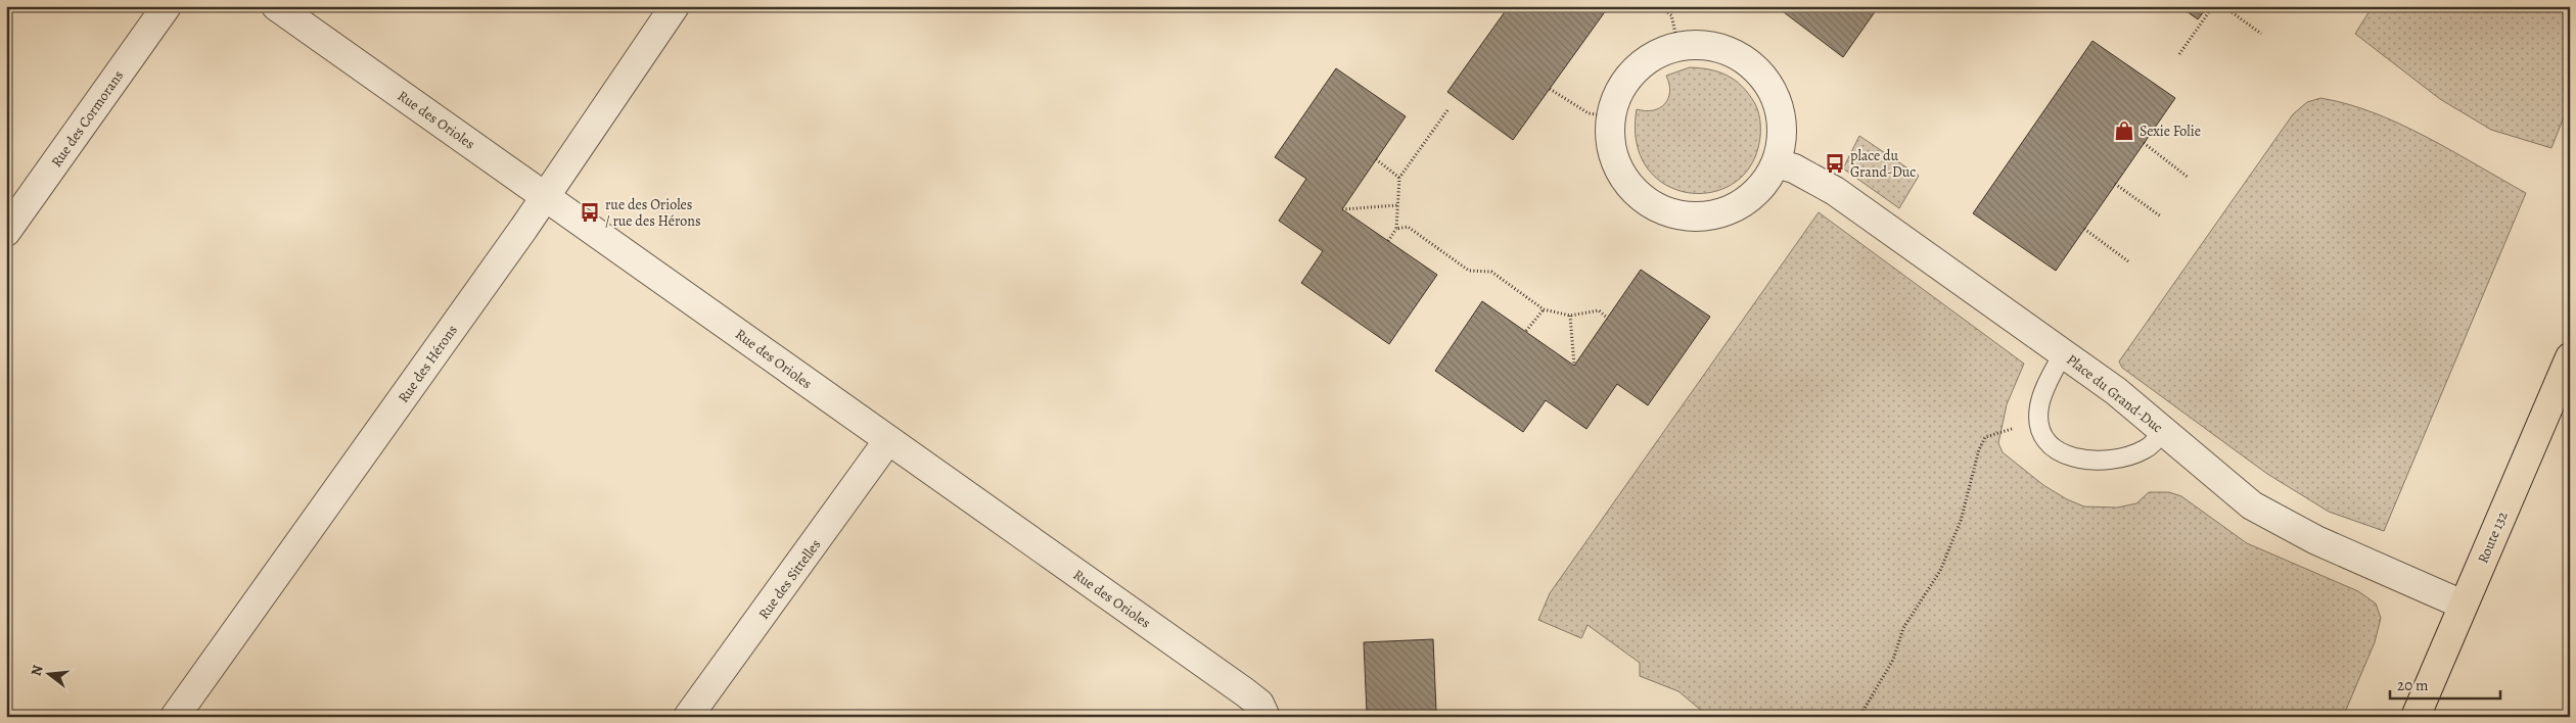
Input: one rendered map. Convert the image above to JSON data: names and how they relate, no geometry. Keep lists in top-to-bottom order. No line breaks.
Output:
{"streets":{"highway":["Route 132"],"street":["Rue des Cormorans","Rue des Orioles","Rue des Hérons","Place du Grand-Duc","Rue des Sittelles"]},"crossings":[["Rue des Orioles","Rue des Hérons"],["Rue des Orioles","Rue des Sittelles"],["Place du Grand-Duc","Route 132"]],"places":{"shop":["Sexie Folie"],"bus stop":["place du Grand-Duc","rue des Orioles / rue des Hérons"]},"scale_bar":"20 m","north":"left"}
